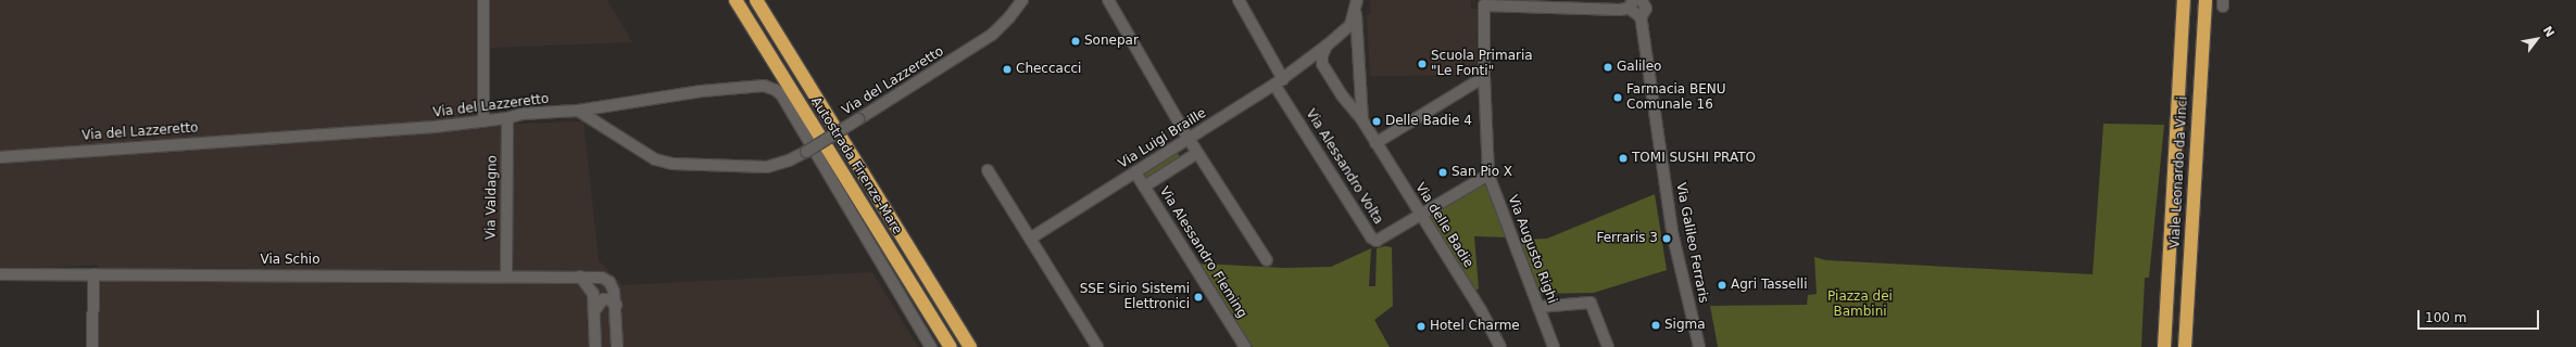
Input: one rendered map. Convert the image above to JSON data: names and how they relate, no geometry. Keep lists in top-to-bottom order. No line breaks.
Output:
{"streets":{"highway":["Autostrada Firenze-Mare","Viale Leonardo da Vinci"],"street":["Via del Lazzeretto","Via Luigi Braille","Via Alessandro Volta","Via Valdagno","Via delle Badie","Via Galileo Ferraris","Via Augusto Righi","Via Alessandro Fleming","Via Schio"]},"crossings":[["Via del Lazzeretto","Via Valdagno"],["Via Luigi Braille","Via Alessandro Volta"],["Via Luigi Braille","Via delle Badie"],["Via Luigi Braille","Via Alessandro Fleming"],["Via Alessandro Volta","Via delle Badie"],["Via Alessandro Volta","Via Augusto Righi"],["Via Valdagno","Via Schio"]],"parks":["Piazza dei Bambini"],"places":["Sonepar","Scuola Primaria \"Le Fonti\"","Galileo","Checcacci","Farmacia BENU Comunale 16","Delle Badie 4","TOMI SUSHI PRATO","San Pio X","Ferraris 3","Agri Tasselli","SSE Sirio Sistemi Elettronici","Sigma","Hotel Charme"],"scale_bar":"100 m","north":"top right"}
